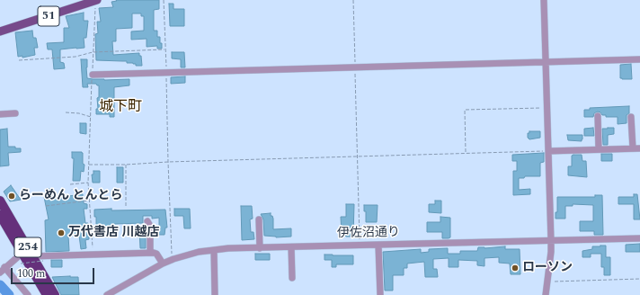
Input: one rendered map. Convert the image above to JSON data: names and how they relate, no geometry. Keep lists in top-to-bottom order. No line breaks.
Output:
{"streets":{"highway":["254"],"main road":["51"],"street":["伊佐沼通り"]},"districts":["城下町"],"places":["らーめん とんとら","万代書店 川越店","ローソン"],"scale_bar":"100 m"}
